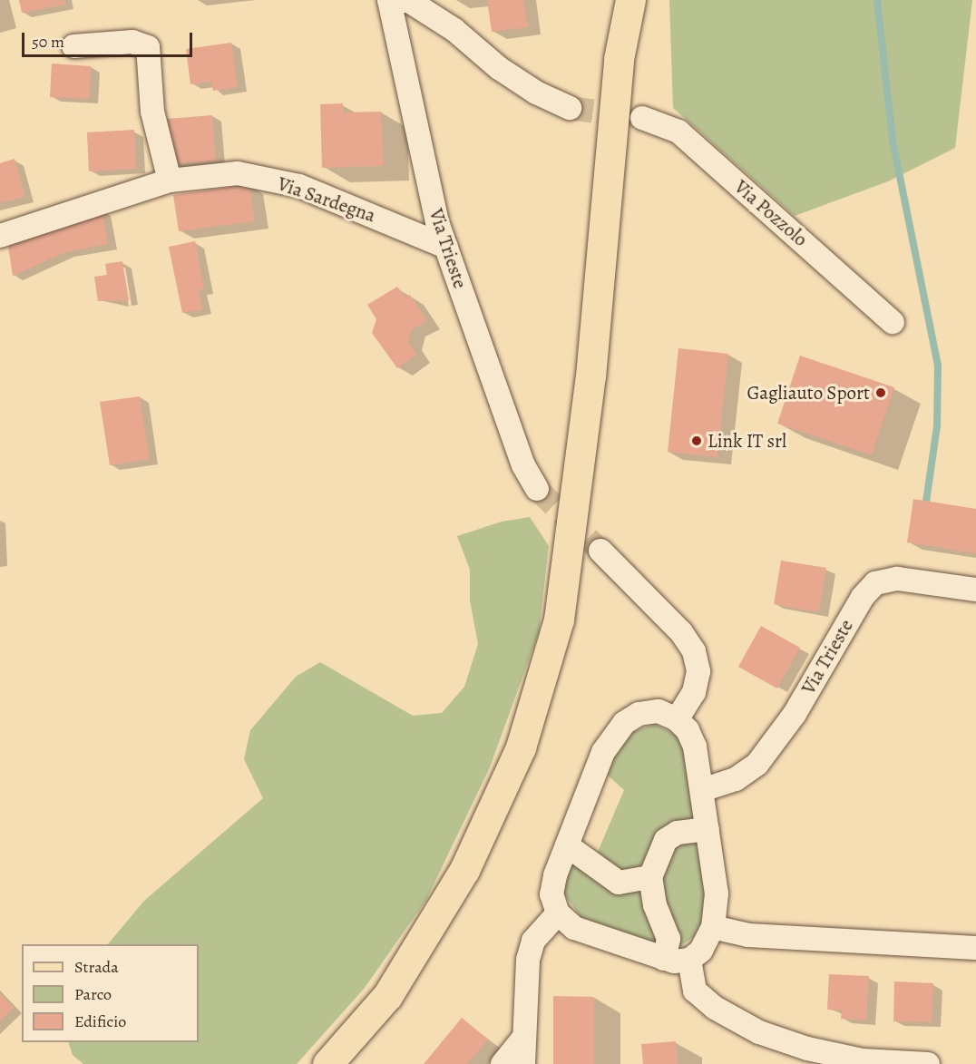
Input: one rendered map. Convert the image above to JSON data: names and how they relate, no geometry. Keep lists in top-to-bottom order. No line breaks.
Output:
{"streets":{"street":["Via Sardegna","Via Pozzolo","Via Trieste"]},"crossings":[["Via Sardegna","Via Trieste"]],"places":["Gagliauto Sport","Link IT srl"],"legend":["Strada","Parco","Edificio"],"scale_bar":"50 m"}
